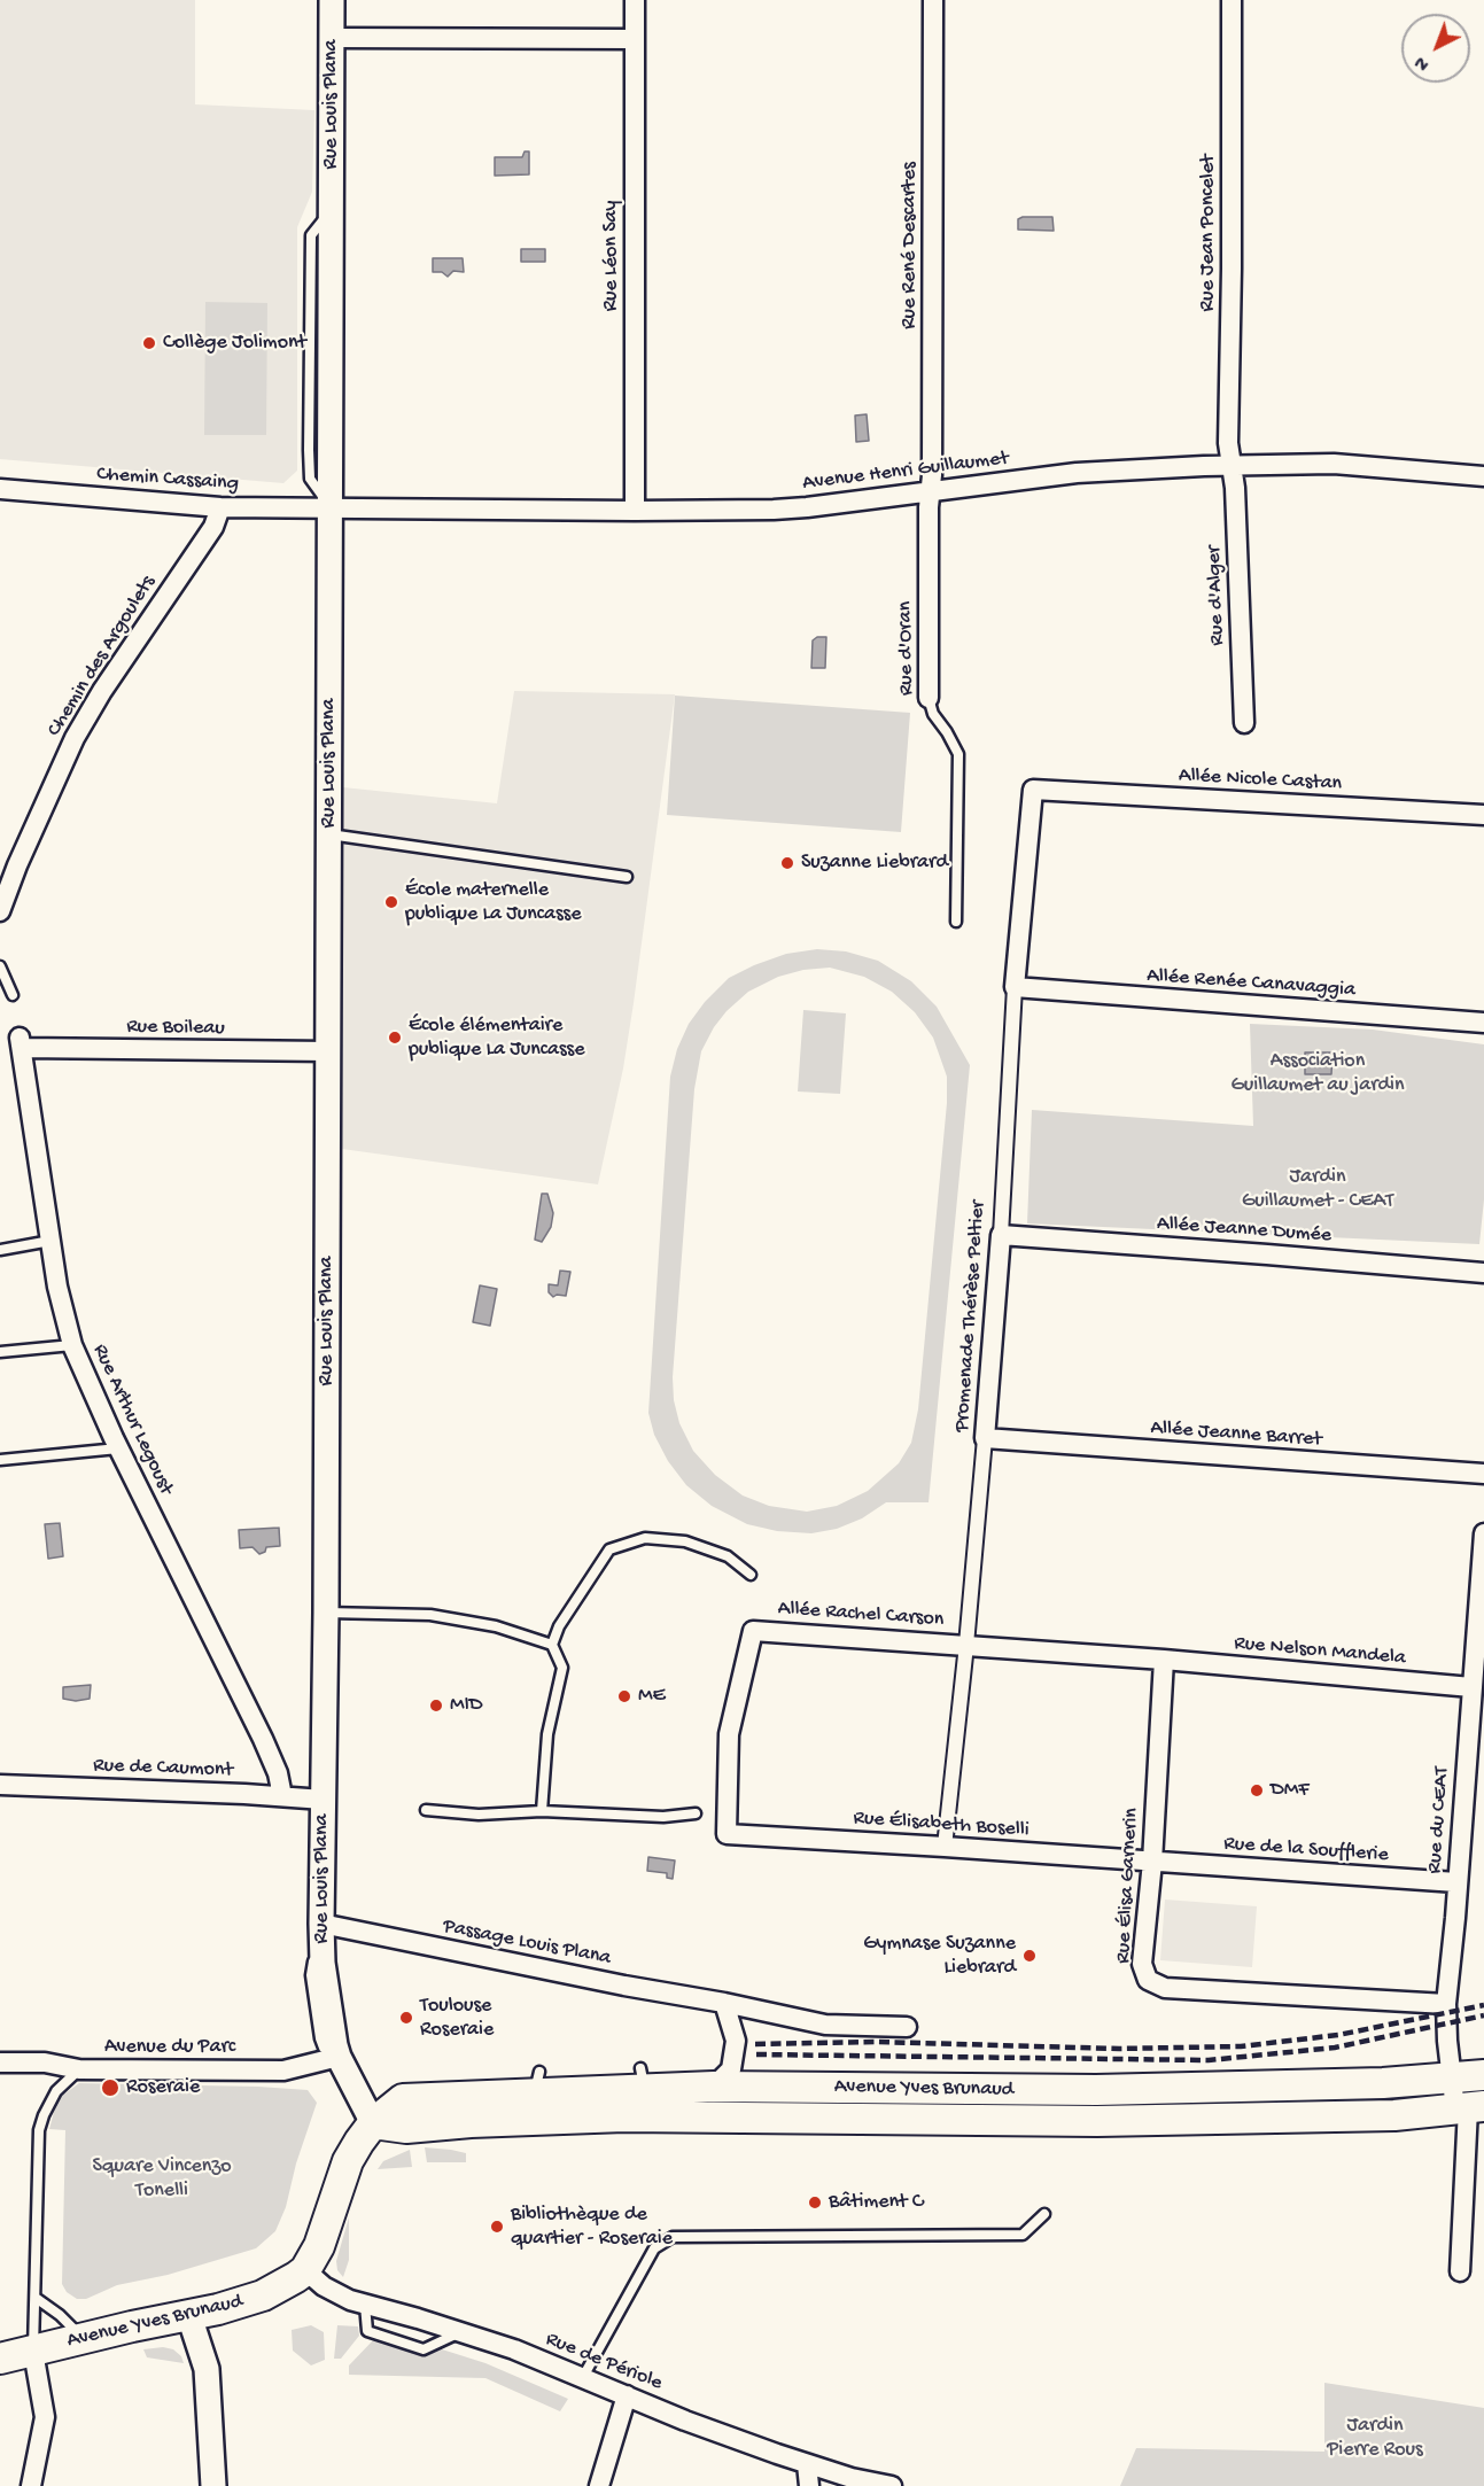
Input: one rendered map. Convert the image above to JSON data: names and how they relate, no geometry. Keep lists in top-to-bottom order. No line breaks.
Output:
{"streets":{"main road":["Avenue Yves Brunaud"],"street":["Rue Louis Plana","Rue Jean Poncelet","Rue René Descartes","Rue Léon Say","Avenue Henri Guillaumet","Chemin Cassaing","Rue d'Alger","Rue d'Oran","Chemin des Argoulets","Allée Nicole Castan","Allée Renée Canavaggia","Rue Boileau","Allée Jeanne Dumée","Promenade Thérèse Peltier","Rue Arthur Legoust","Allée Jeanne Barret","Allée Rachel Carson","Rue Nelson Mandela","Rue de Caumont","Rue du CEAT","Rue Élisabeth Boselli","Rue de la Soufflerie","Rue Élisa Garnerin","Passage Louis Plana","Avenue du Parc","Rue de Périole"]},"crossings":[["Rue Louis Plana","Avenue Henri Guillaumet"],["Rue Louis Plana","Chemin Cassaing"],["Rue Louis Plana","Rue Boileau"],["Rue Louis Plana","Rue de Caumont"],["Rue Louis Plana","Passage Louis Plana"],["Rue Louis Plana","Avenue du Parc"],["Rue Louis Plana","Avenue Yves Brunaud"],["Rue Jean Poncelet","Avenue Henri Guillaumet"],["Rue Jean Poncelet","Rue d'Alger"],["Rue René Descartes","Avenue Henri Guillaumet"],["Rue René Descartes","Rue d'Oran"],["Rue Léon Say","Avenue Henri Guillaumet"],["Avenue Henri Guillaumet","Chemin Cassaing"],["Avenue Henri Guillaumet","Rue d'Alger"],["Avenue Henri Guillaumet","Rue d'Oran"],["Chemin Cassaing","Chemin des Argoulets"],["Allée Nicole Castan","Promenade Thérèse Peltier"],["Allée Renée Canavaggia","Promenade Thérèse Peltier"],["Rue Boileau","Rue Arthur Legoust"],["Allée Jeanne Dumée","Promenade Thérèse Peltier"],["Promenade Thérèse Peltier","Allée Jeanne Barret"],["Promenade Thérèse Peltier","Allée Rachel Carson"],["Promenade Thérèse Peltier","Rue Élisabeth Boselli"],["Rue Arthur Legoust","Rue de Caumont"],["Allée Rachel Carson","Rue Nelson Mandela"],["Allée Rachel Carson","Rue Élisabeth Boselli"],["Allée Rachel Carson","Rue Élisa Garnerin"],["Rue Nelson Mandela","Rue du CEAT"],["Rue Nelson Mandela","Rue Élisa Garnerin"],["Rue du CEAT","Rue de la Soufflerie"],["Rue du CEAT","Rue Élisa Garnerin"],["Rue du CEAT","Avenue Yves Brunaud"],["Rue Élisabeth Boselli","Rue de la Soufflerie"],["Rue Élisabeth Boselli","Rue Élisa Garnerin"],["Rue de la Soufflerie","Rue Élisa Garnerin"],["Avenue Yves Brunaud","Rue de Périole"]],"parks":["Association Guillaumet au jardin","Jardin Guillaumet - CEAT","Square Vincenzo Tonelli","Jardin Pierre Rous"],"places":["Collège Jolimont","Suzanne Liebrard","École maternelle publique La Juncasse","École élémentaire publique La Juncasse","ME","MID","DMF","Gymnase Suzanne Liebrard","Toulouse Roseraie","Roseraie","Bâtiment C","Bibliothèque de quartier - Roseraie"],"north":"bottom left"}
